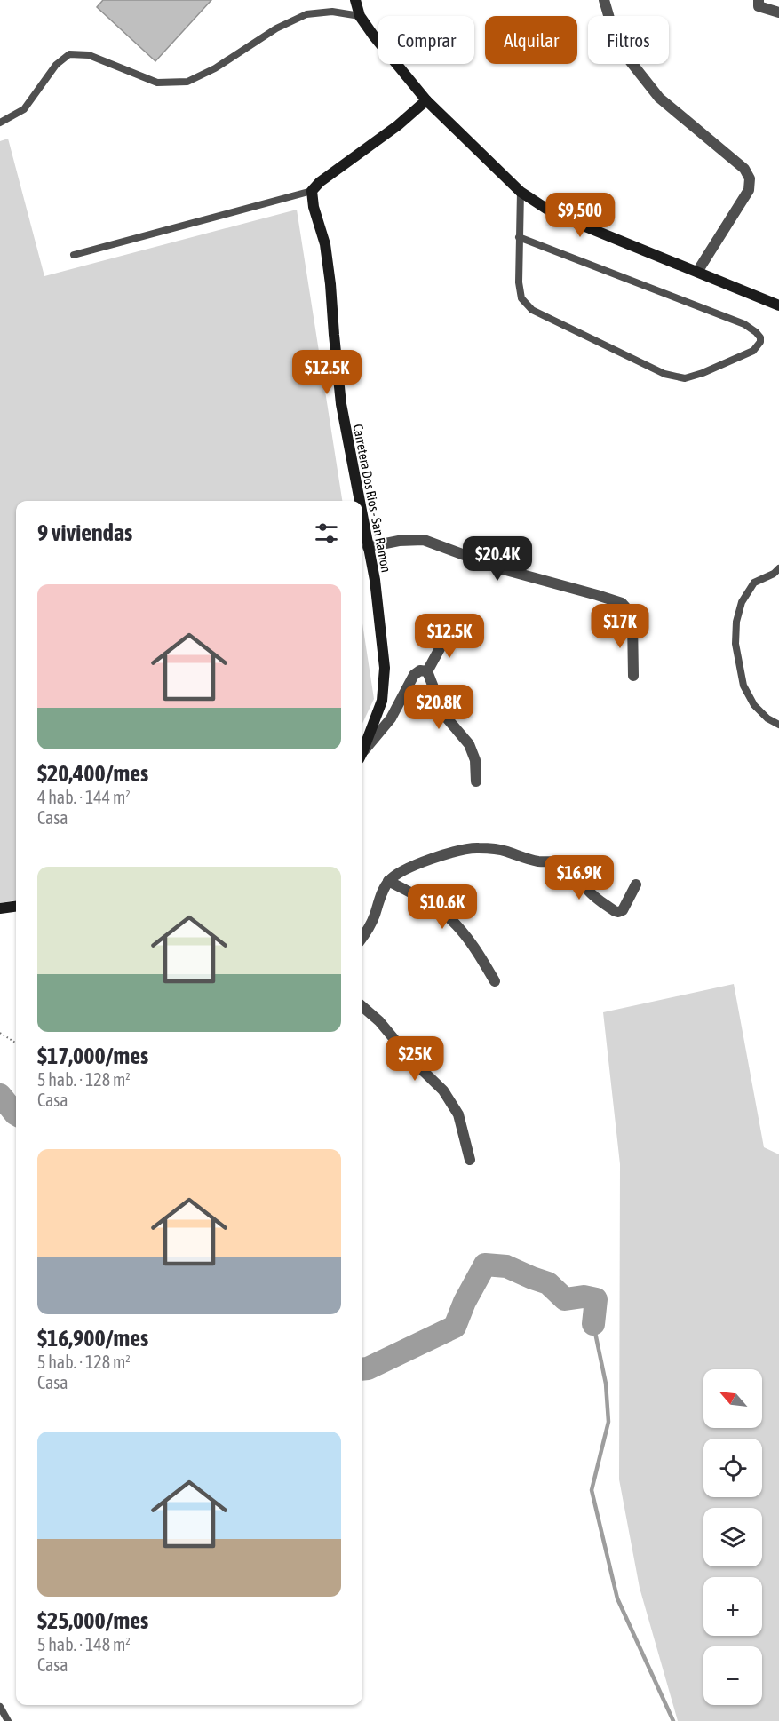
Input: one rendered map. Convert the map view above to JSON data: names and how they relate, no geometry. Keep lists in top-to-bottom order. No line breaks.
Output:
{"streets":{"street":["Carretera Dos Rios - San Ramon"]},"north":"top left","page":{"chip":["Comprar","Alquilar","Filtros"],"price":["$9,500","$12.5K","$20.4K","$17K","$12.5K","$20.8K","$16.9K","$10.6K","$25K"],"heading":"9 viviendas","list":[{"name":"$20,400/mes","note":"4 hab. · 144 m² · Casa"},{"name":"$17,000/mes","note":"5 hab. · 128 m² · Casa"},{"name":"$16,900/mes","note":"5 hab. · 128 m² · Casa"},{"name":"$25,000/mes","note":"5 hab. · 148 m² · Casa"}],"map_buttons":["+","−"]}}
